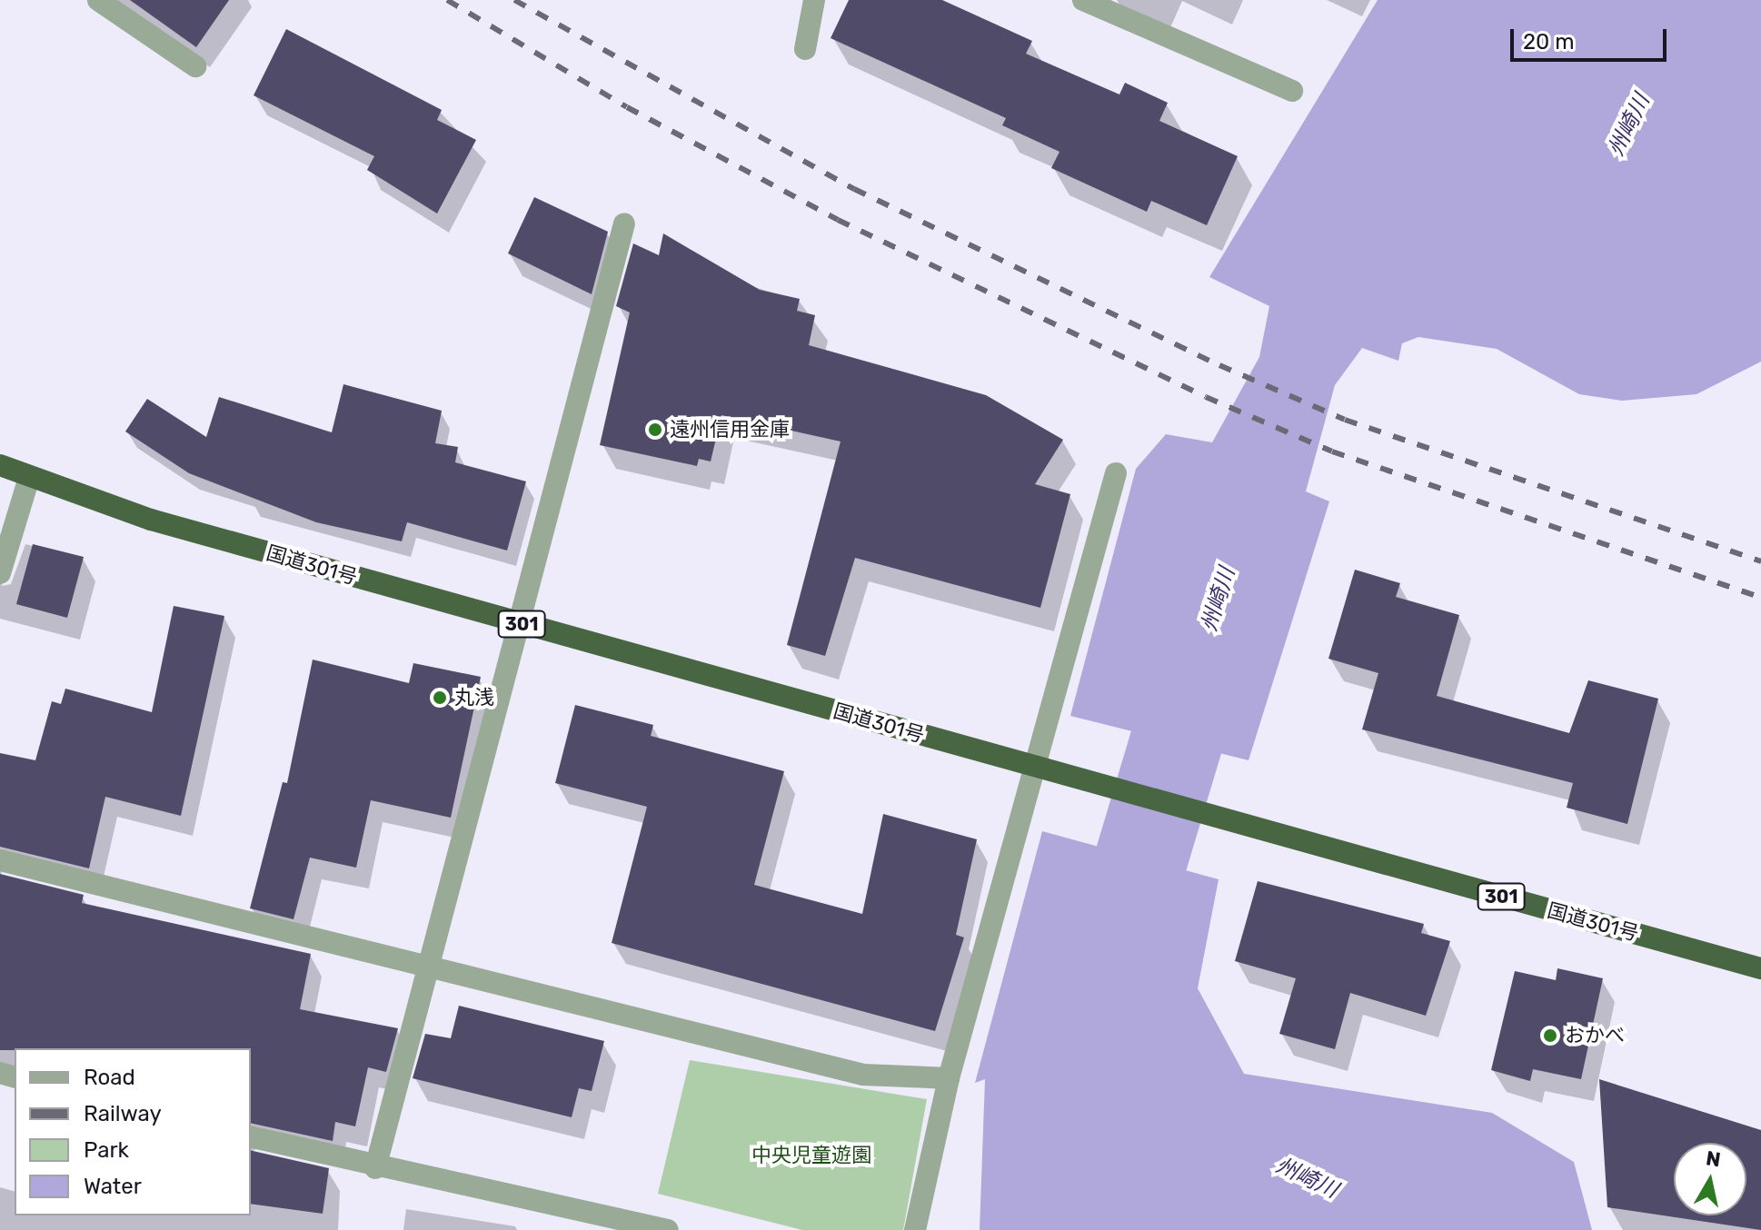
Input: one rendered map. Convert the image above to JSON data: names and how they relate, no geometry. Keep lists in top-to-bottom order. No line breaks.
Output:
{"streets":{"highway":["国道301号","301"]},"water":["州崎川"],"parks":["中央児童遊園"],"places":["遠州信用金庫","丸浅","おかべ"],"legend":["Road","Railway","Park","Water"],"scale_bar":"20 m","north":"top"}
